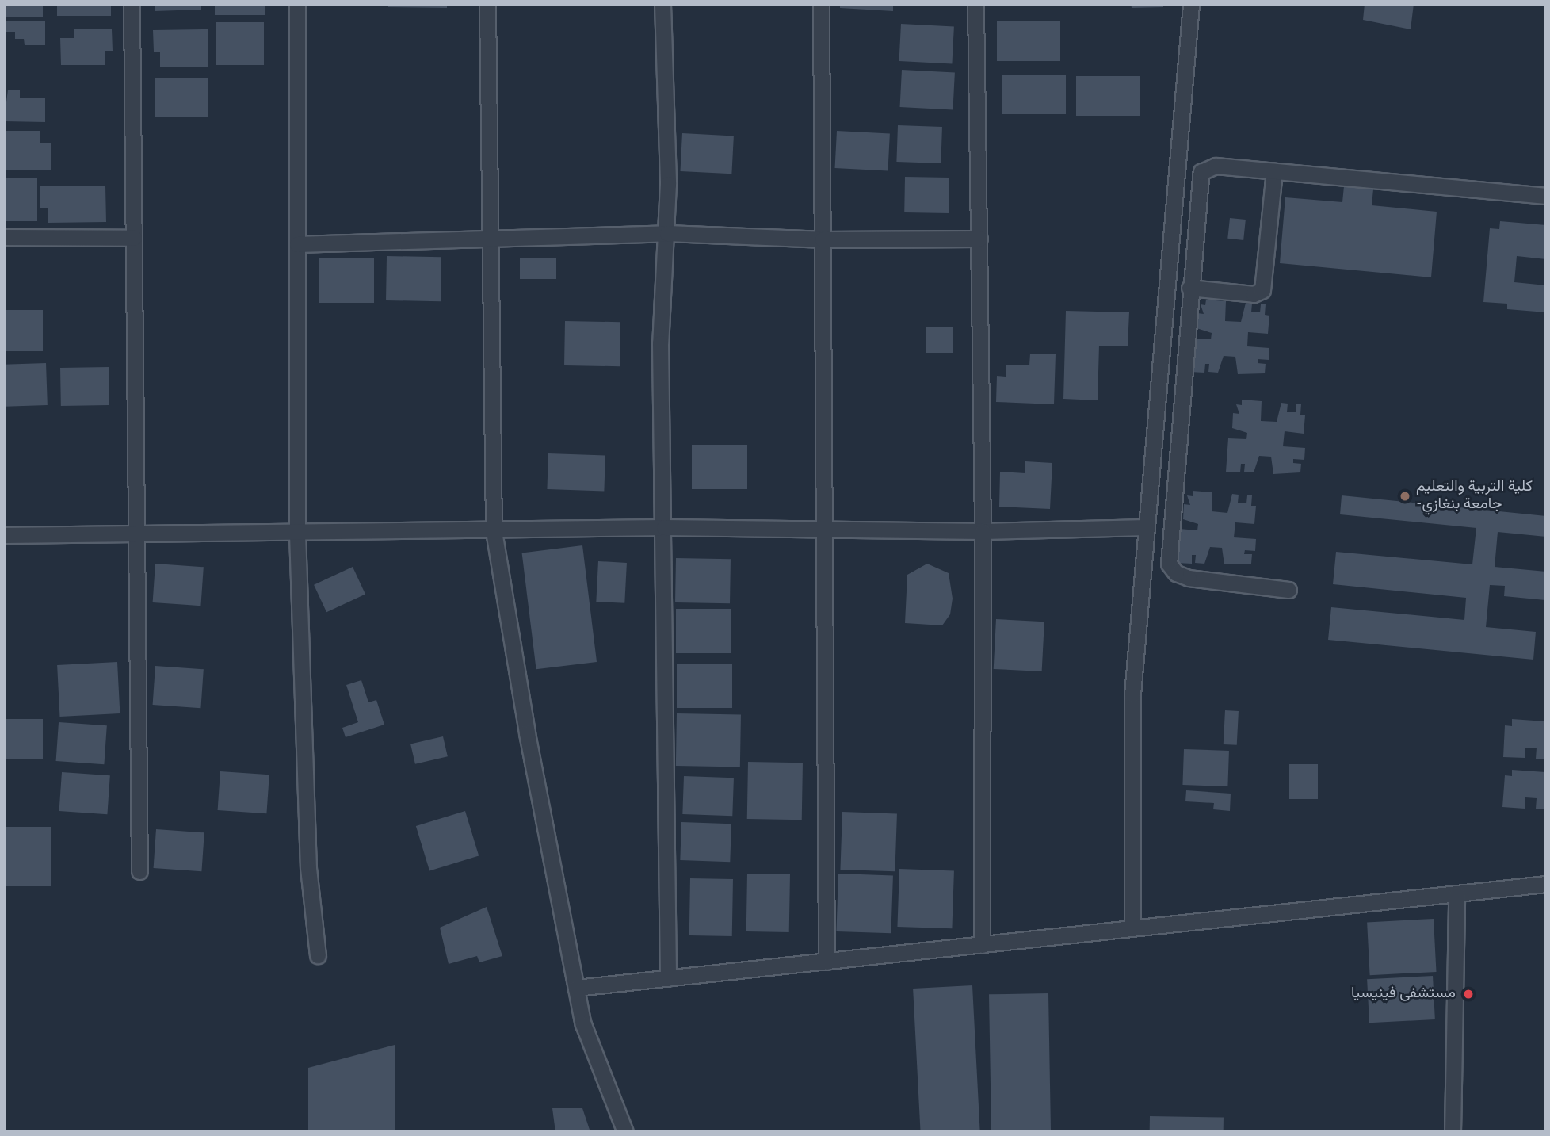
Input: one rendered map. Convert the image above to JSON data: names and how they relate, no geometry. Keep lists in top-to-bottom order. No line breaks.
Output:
{"places":["كلية التربية والتعليم -جامعة بنغازي","مستشفى فينيسيا"]}
